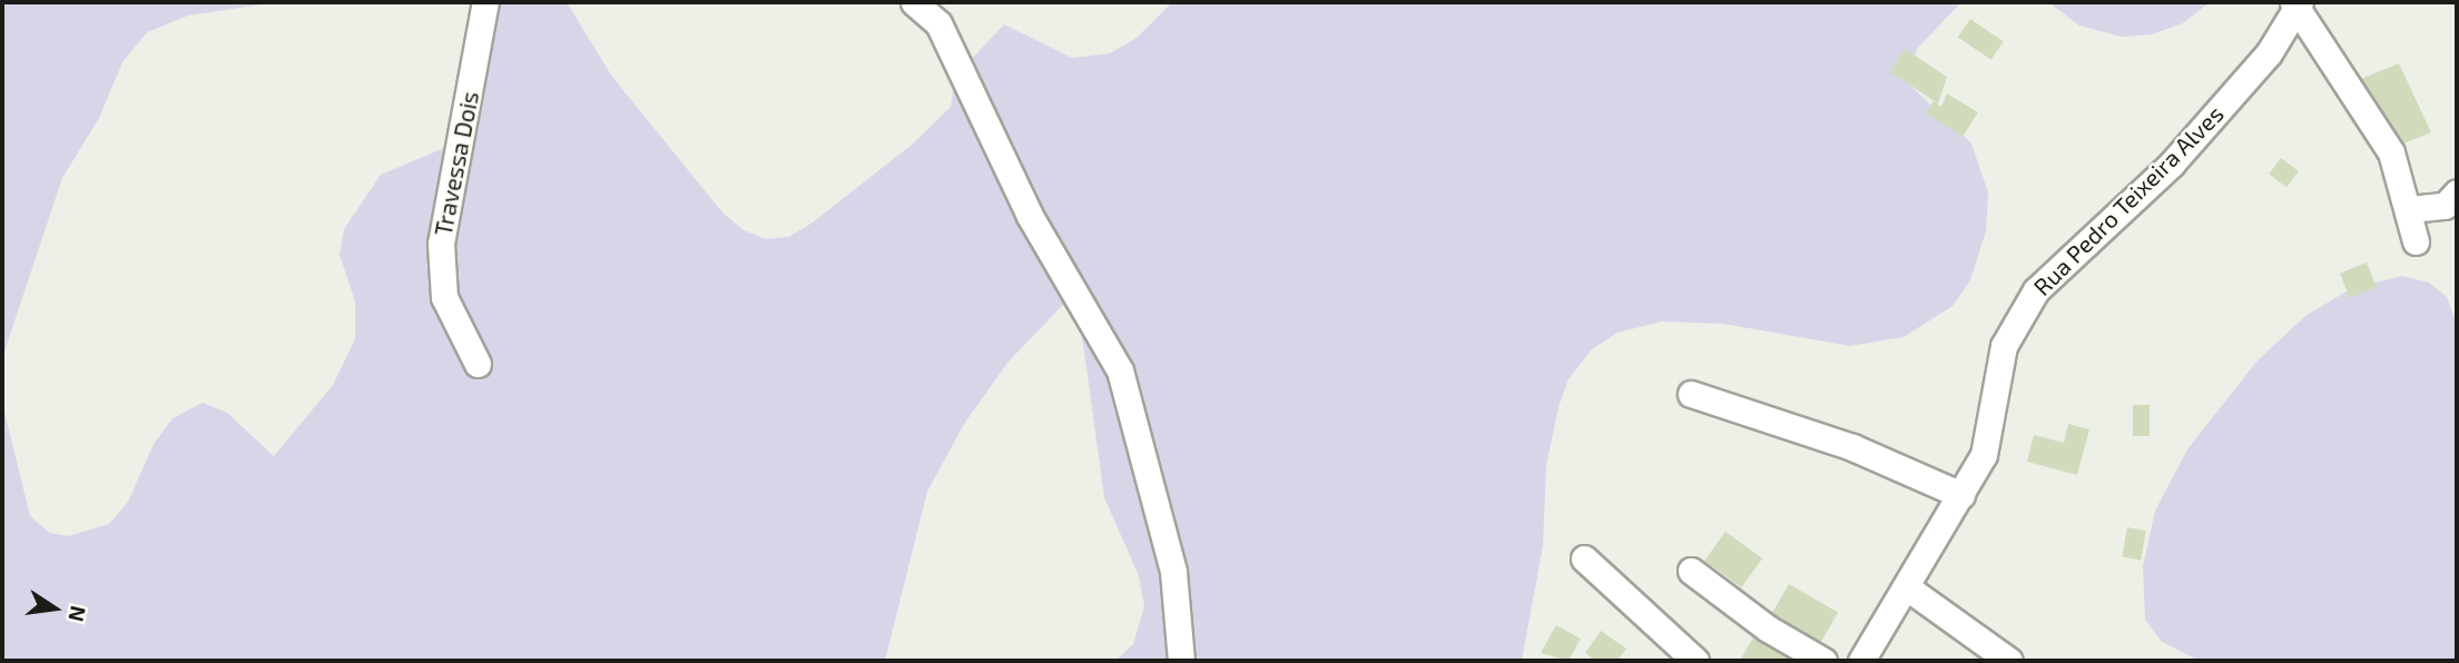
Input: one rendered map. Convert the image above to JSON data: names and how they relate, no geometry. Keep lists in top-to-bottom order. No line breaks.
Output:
{"streets":{"street":["Travessa Dois","Rua Pedro Teixeira Alves"]},"north":"right"}
